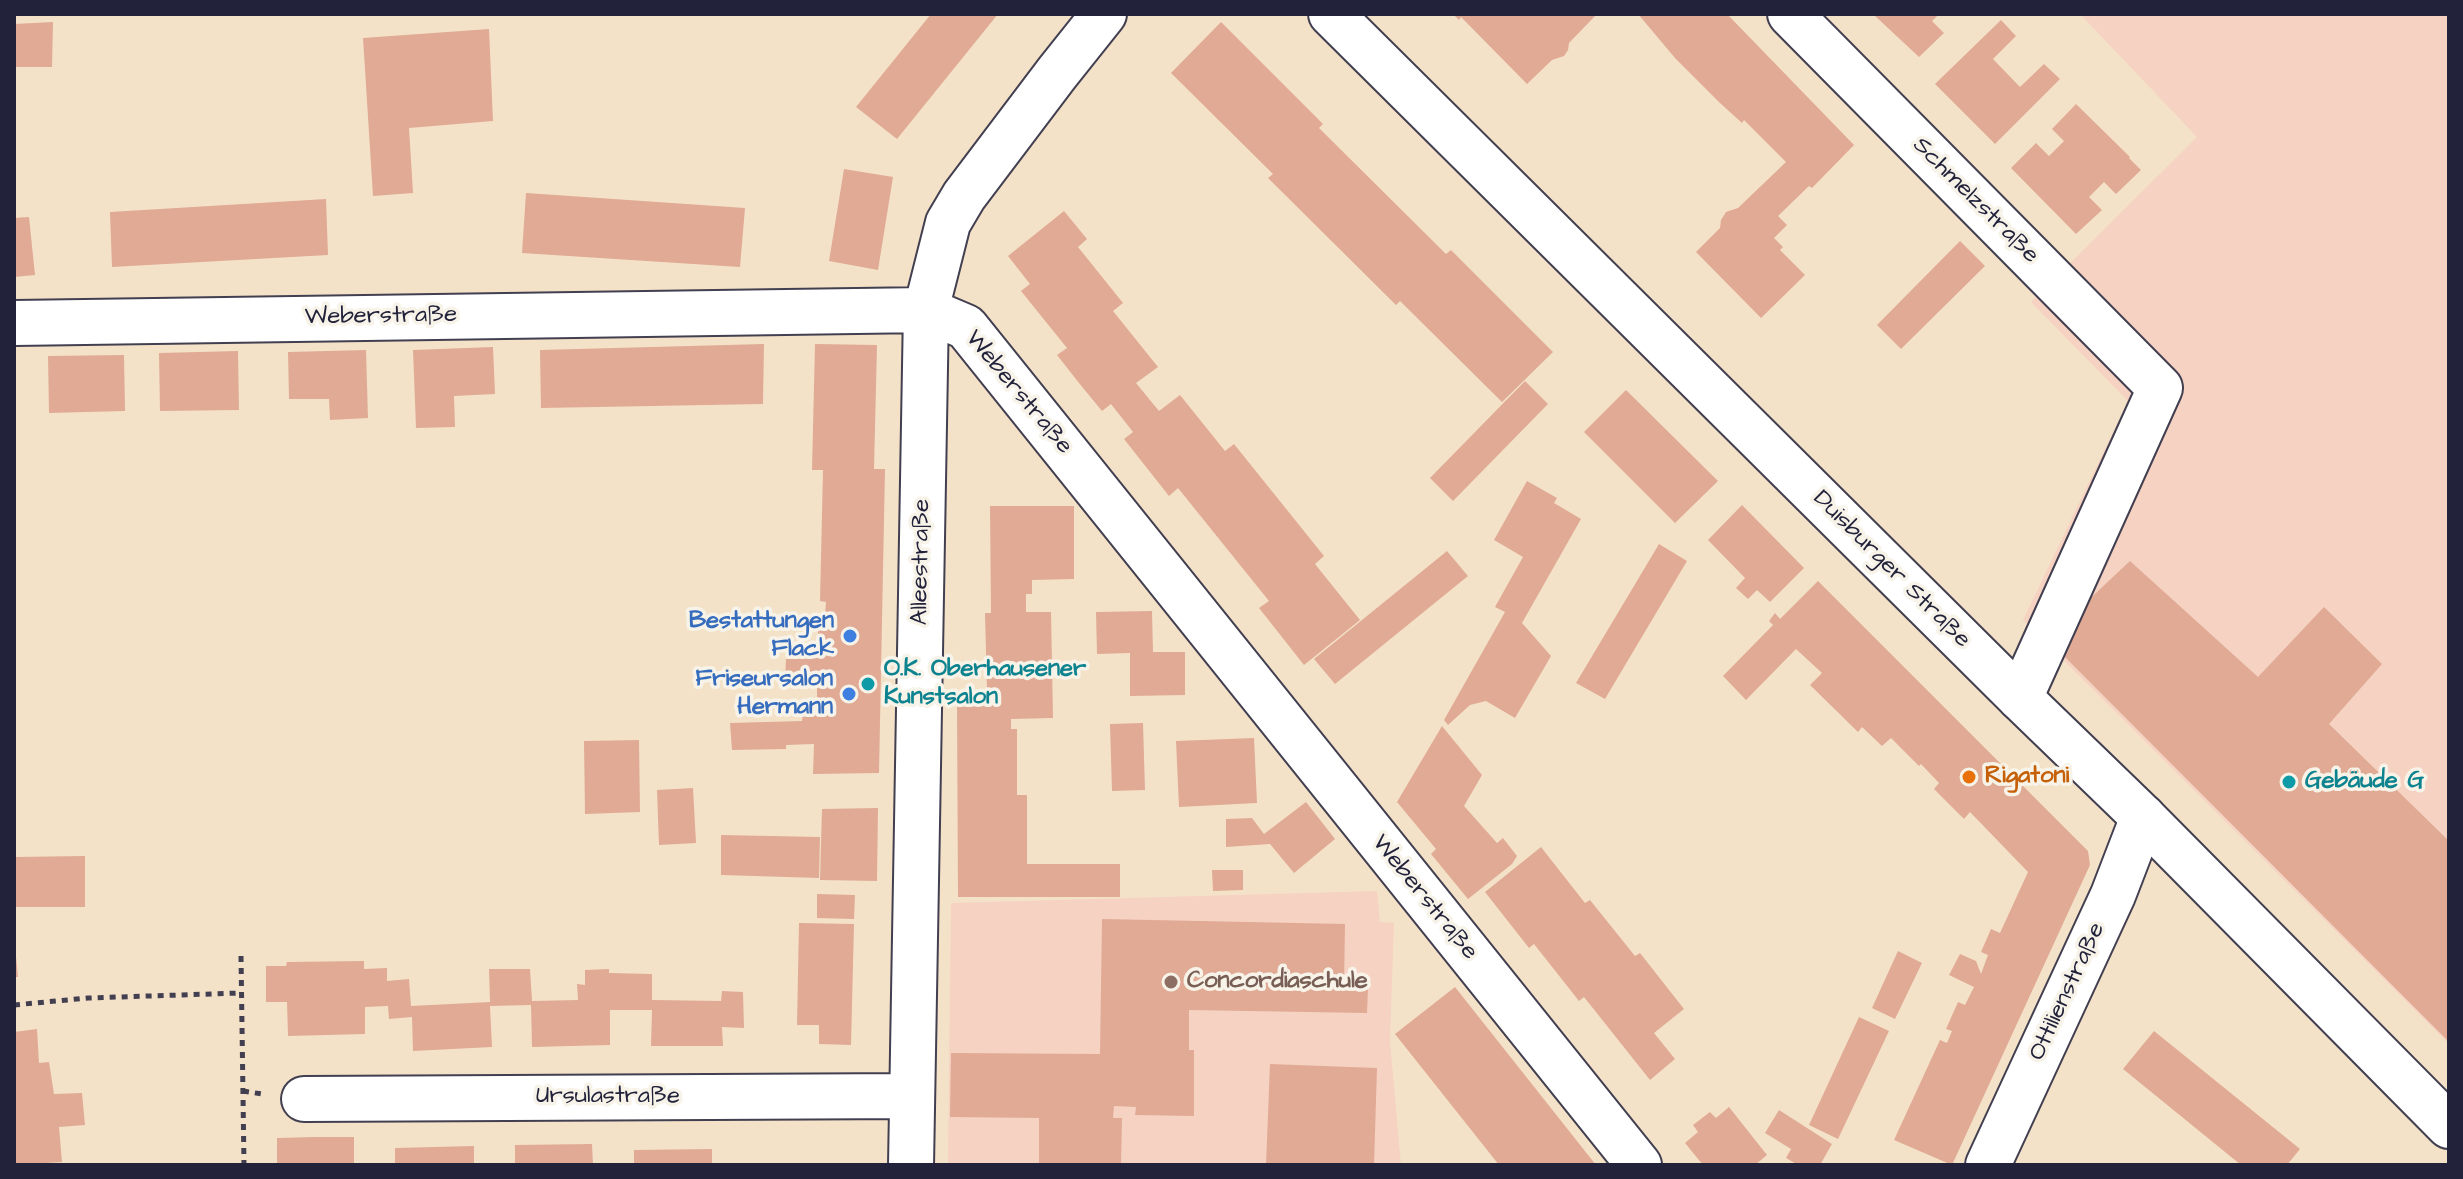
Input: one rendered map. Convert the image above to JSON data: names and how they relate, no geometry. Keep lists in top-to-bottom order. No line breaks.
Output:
{"streets":{"street":["Schmelzstraße","Weberstraße","Alleestraße","Duisburger Straße","Ottilienstraße","Ursulastraße"]},"crossings":[["Schmelzstraße","Duisburger Straße"],["Weberstraße","Alleestraße"],["Alleestraße","Ursulastraße"],["Duisburger Straße","Ottilienstraße"]],"places":["Bestattungen Flack","O.K. Oberhausener Kunstsalon","Friseursalon Hermann","Rigatoni","Gebäude G","Concordiaschule"]}
